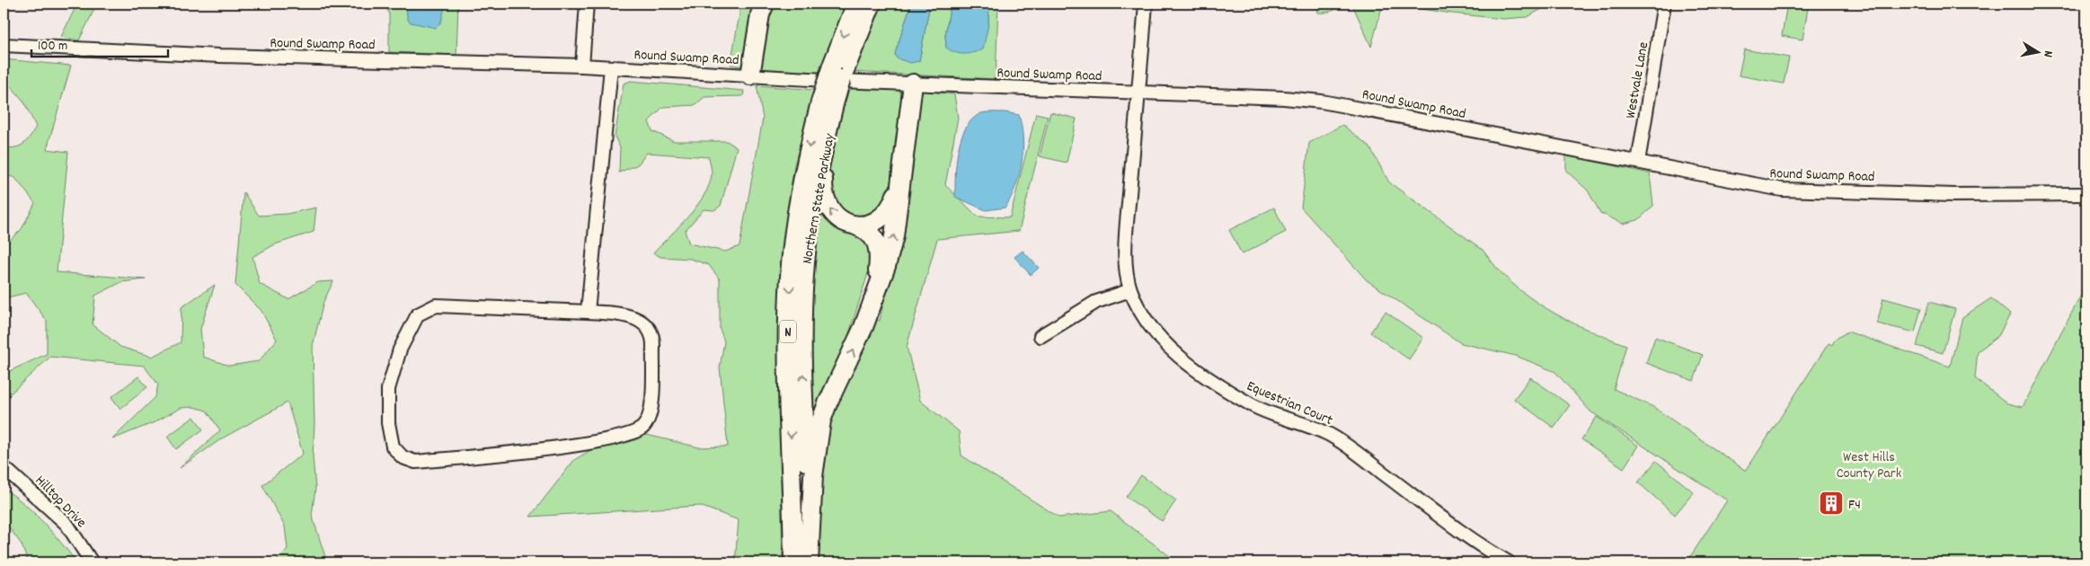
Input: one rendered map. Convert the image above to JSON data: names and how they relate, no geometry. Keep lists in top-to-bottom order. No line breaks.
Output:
{"streets":{"highway":["Northern State Parkway","N"],"street":["Round Swamp Road","Westvale Lane","Equestrian Court","Hilltop Drive"]},"crossings":[["Round Swamp Road","Westvale Lane"],["Round Swamp Road","Equestrian Court"]],"parks":["West Hills County Park"],"places":{"building":["F4"]},"scale_bar":"100 m","north":"right"}
